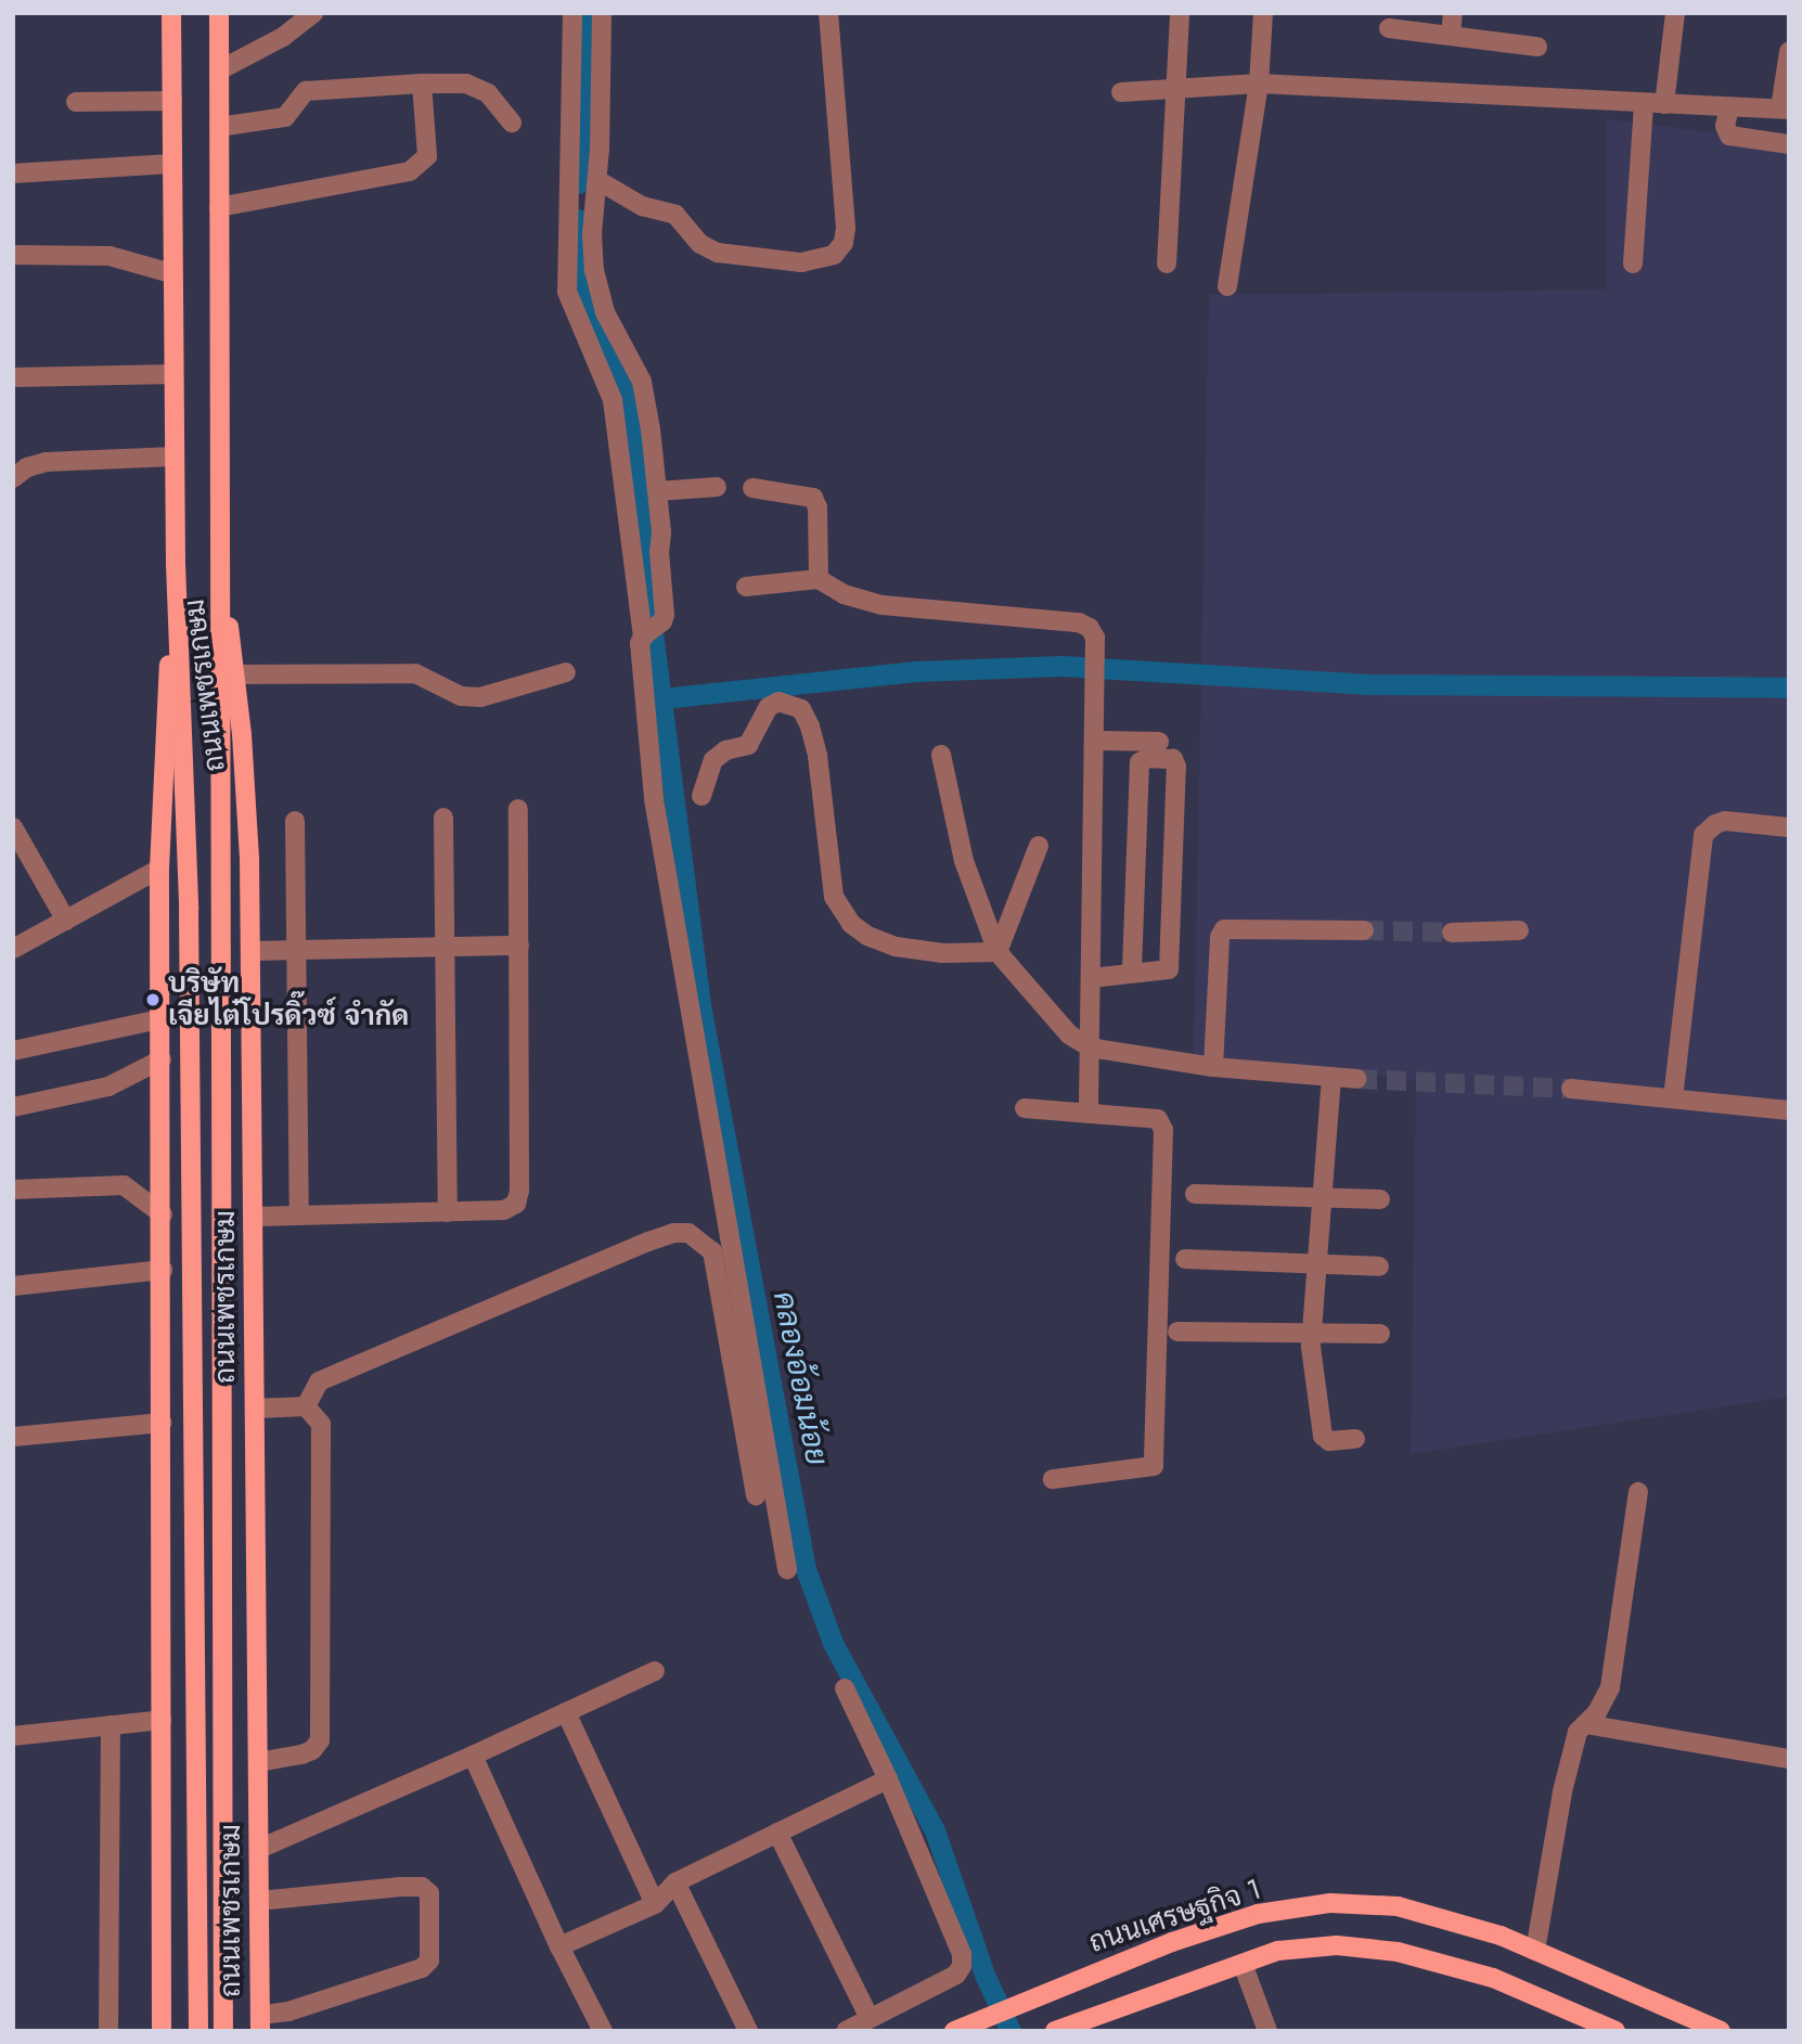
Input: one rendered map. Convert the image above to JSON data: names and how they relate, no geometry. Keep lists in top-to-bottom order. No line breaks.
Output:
{"streets":{"main road":["ถนนเพชรเกษม","ถนนเศรษฐกิจ 1"]},"water":["คลองอ้อมน้อย"],"places":["บริษัท เจียไต๋โปรดิ๊วซ์ จำกัด"]}
